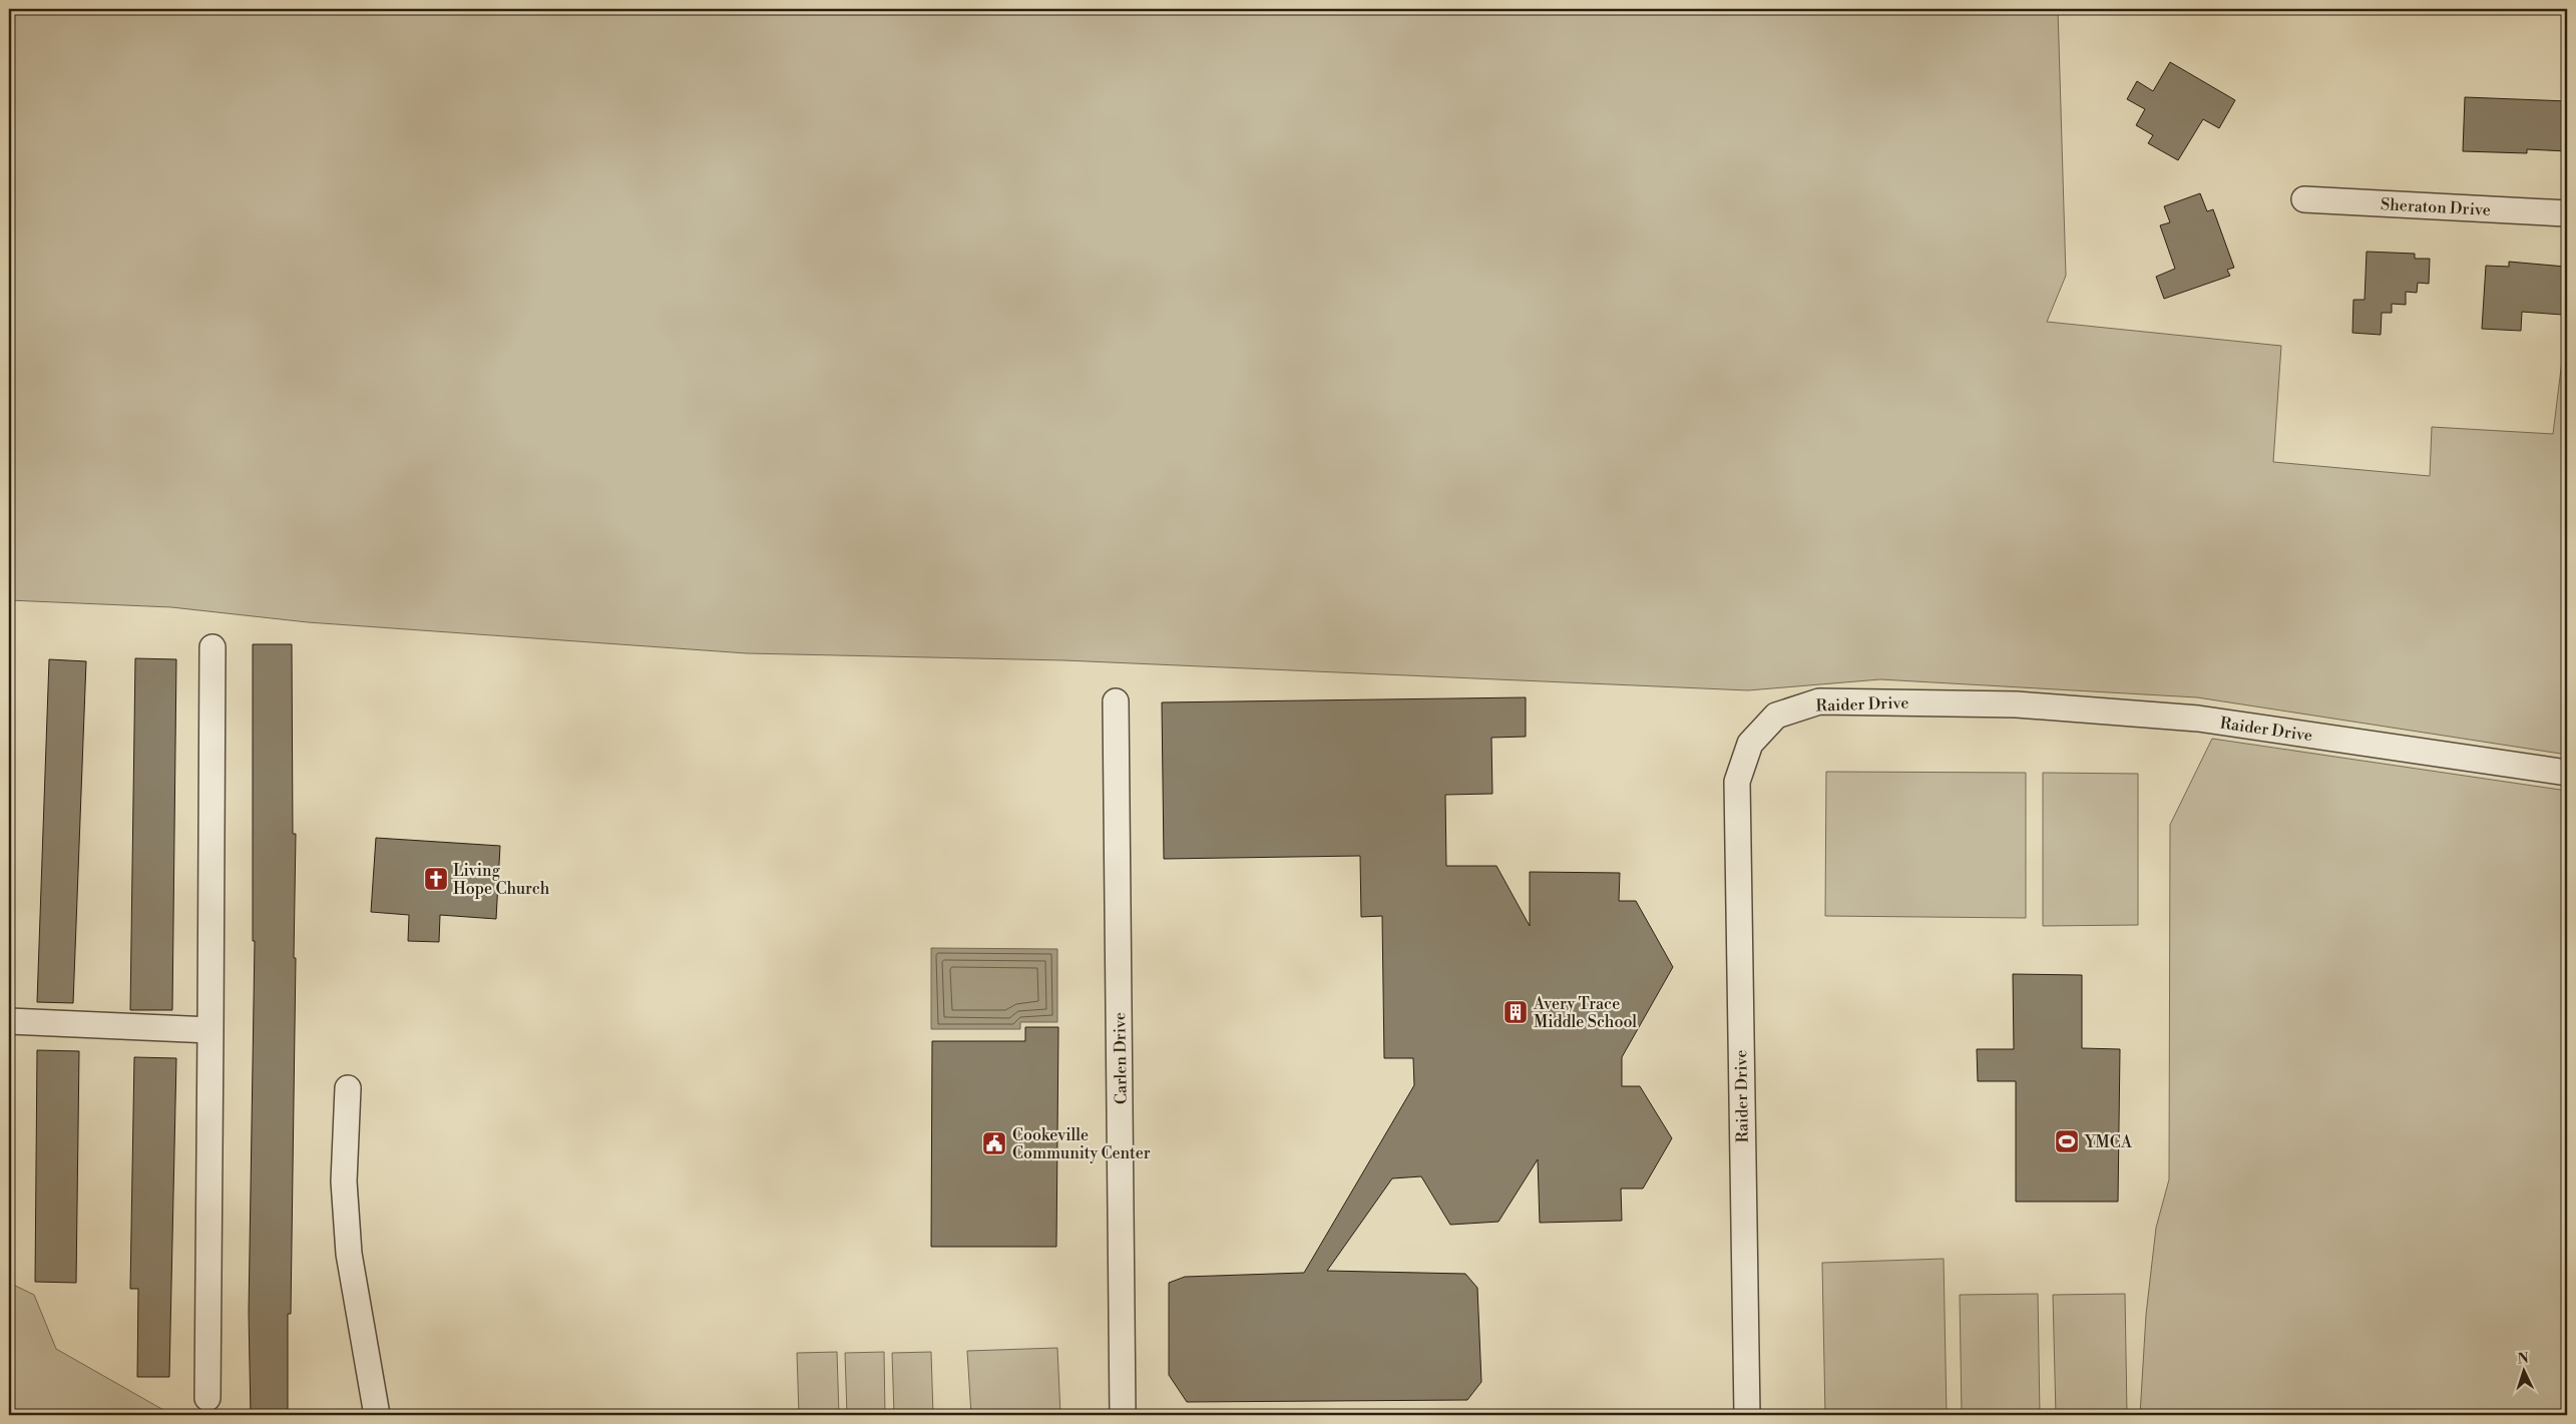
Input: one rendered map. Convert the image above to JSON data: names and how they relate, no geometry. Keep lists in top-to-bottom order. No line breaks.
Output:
{"streets":{"street":["Sheraton Drive","Raider Drive","Carlen Drive"]},"places":{"church":["Living Hope Church"],"building":["Avery Trace Middle School"],"sports":["YMCA"],"public building":["Cookeville Community Center"]},"north":"top"}
